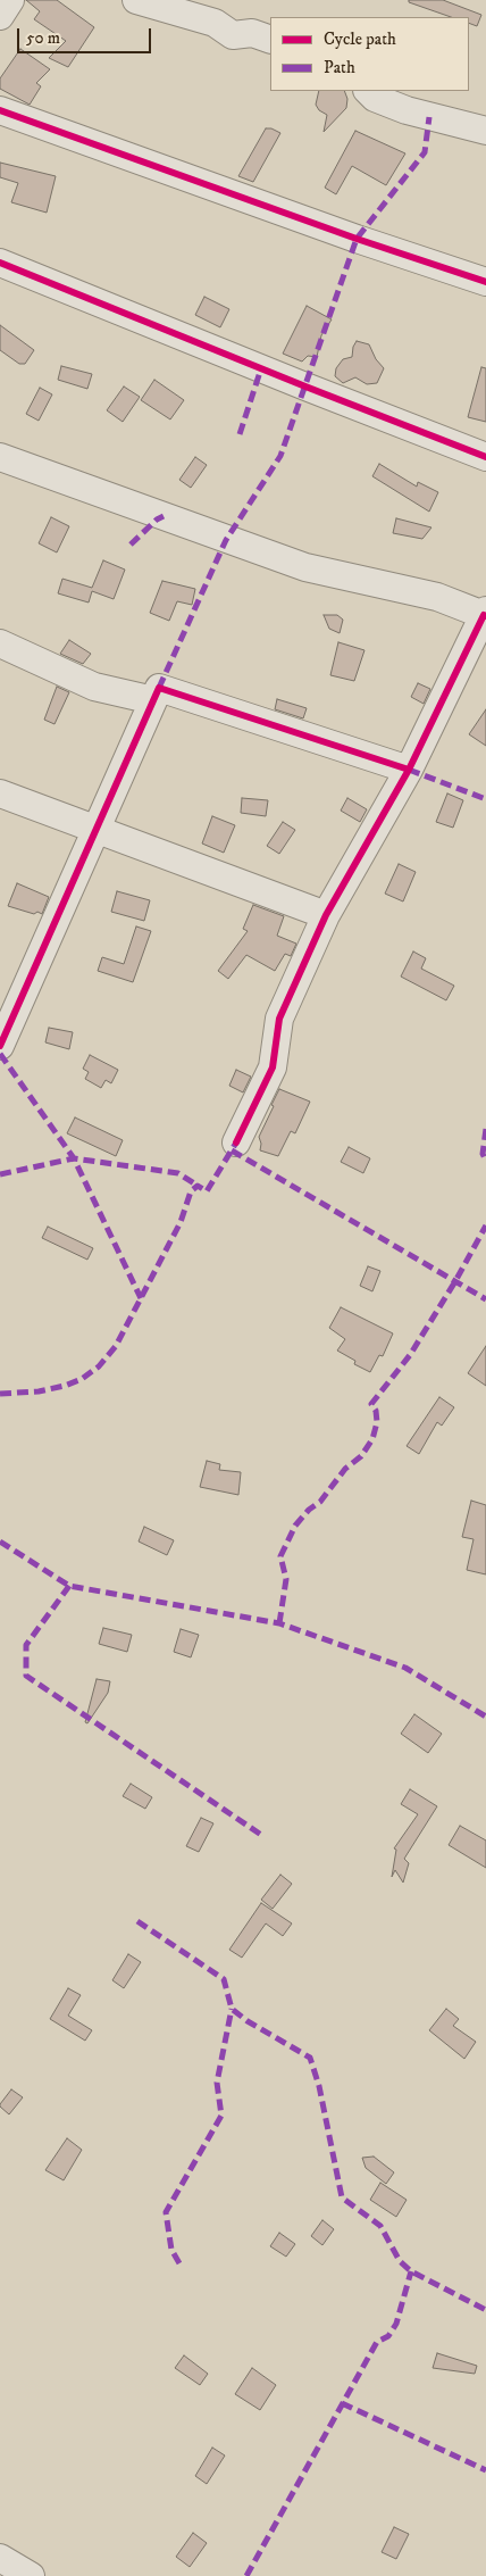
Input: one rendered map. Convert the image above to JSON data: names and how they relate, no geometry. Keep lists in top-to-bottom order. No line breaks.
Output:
{"legend":["Cycle path","Path"],"scale_bar":"50 m"}
